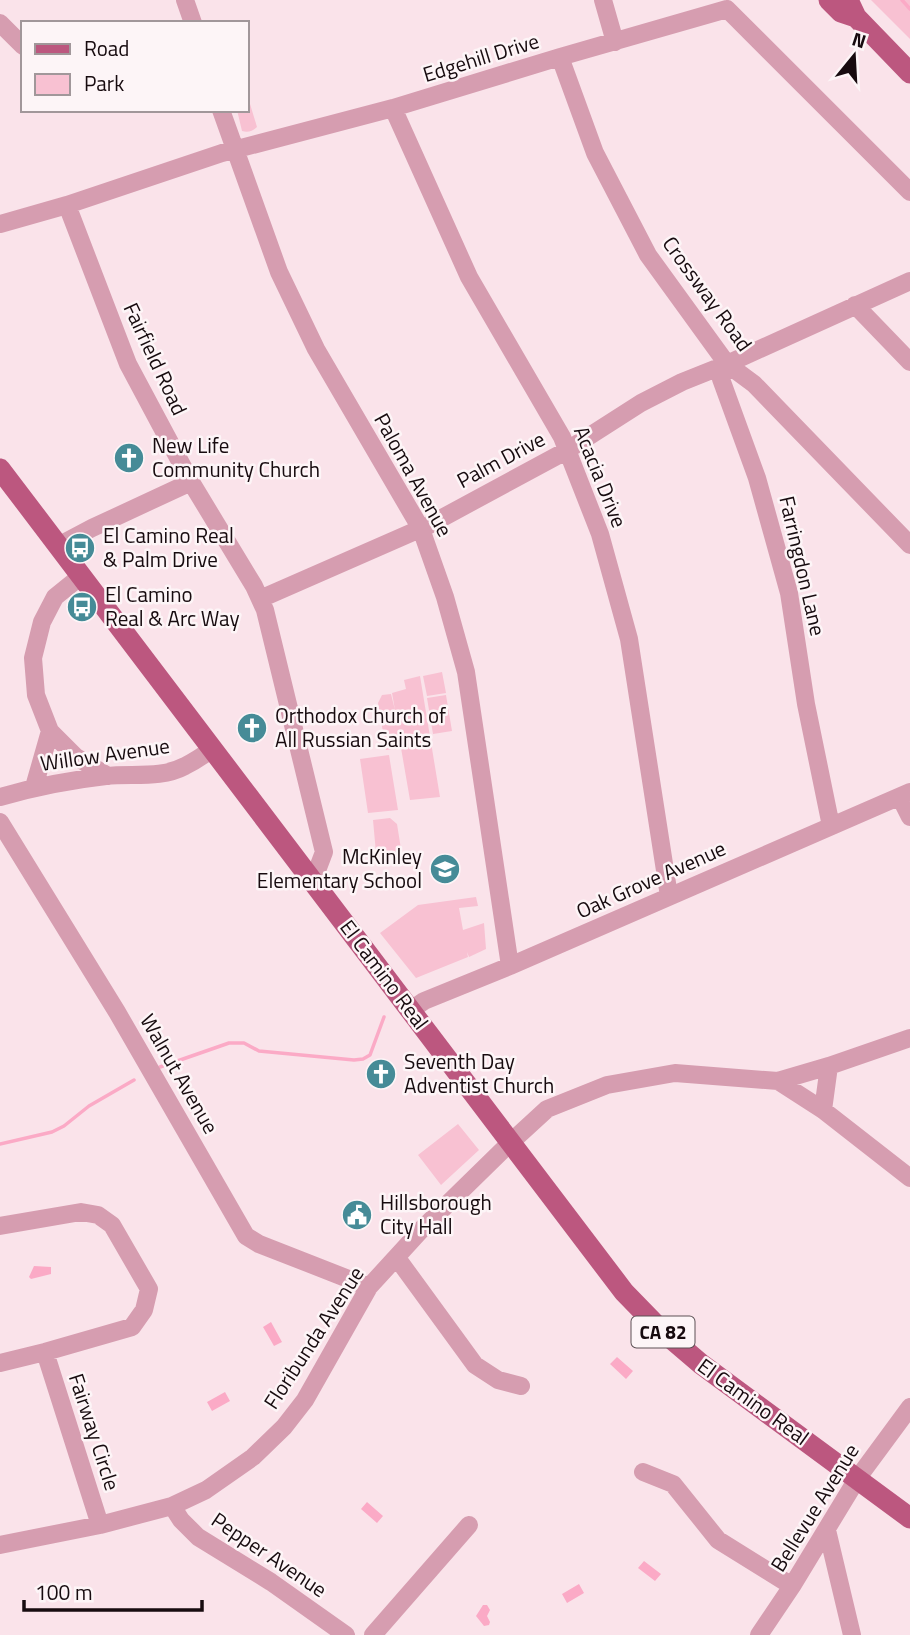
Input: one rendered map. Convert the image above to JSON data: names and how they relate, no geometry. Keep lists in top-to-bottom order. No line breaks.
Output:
{"streets":{"main road":["El Camino Real","CA 82"],"street":["Edgehill Drive","Crossway Road","Fairfield Road","Palm Drive","Paloma Avenue","Acacia Drive","Farringdon Lane","Willow Avenue","Oak Grove Avenue","Walnut Avenue","Floribunda Avenue","Fairway Circle","Bellevue Avenue","Pepper Avenue"]},"crossings":[["Edgehill Drive","Crossway Road"],["Edgehill Drive","Fairfield Road"],["Edgehill Drive","Paloma Avenue"],["Edgehill Drive","Acacia Drive"],["Crossway Road","Palm Drive"],["Crossway Road","Farringdon Lane"],["Fairfield Road","Palm Drive"],["Fairfield Road","El Camino Real"],["Palm Drive","Paloma Avenue"],["Palm Drive","Acacia Drive"],["Palm Drive","Farringdon Lane"],["Paloma Avenue","Oak Grove Avenue"],["Acacia Drive","Oak Grove Avenue"],["Farringdon Lane","Oak Grove Avenue"],["Willow Avenue","El Camino Real"],["Oak Grove Avenue","El Camino Real"],["El Camino Real","Floribunda Avenue"],["El Camino Real","Bellevue Avenue"],["Walnut Avenue","Floribunda Avenue"],["Floribunda Avenue","Fairway Circle"],["Floribunda Avenue","Pepper Avenue"]],"places":{"church":["New Life Community Church","Orthodox Church of All Russian Saints","Seventh Day Adventist Church"],"bus stop":["El Camino Real & Palm Drive","El Camino Real & Arc Way"],"school or university":["McKinley Elementary School"],"public building":["Hillsborough City Hall"]},"legend":["Road","Park"],"scale_bar":"100 m","north":"top"}
